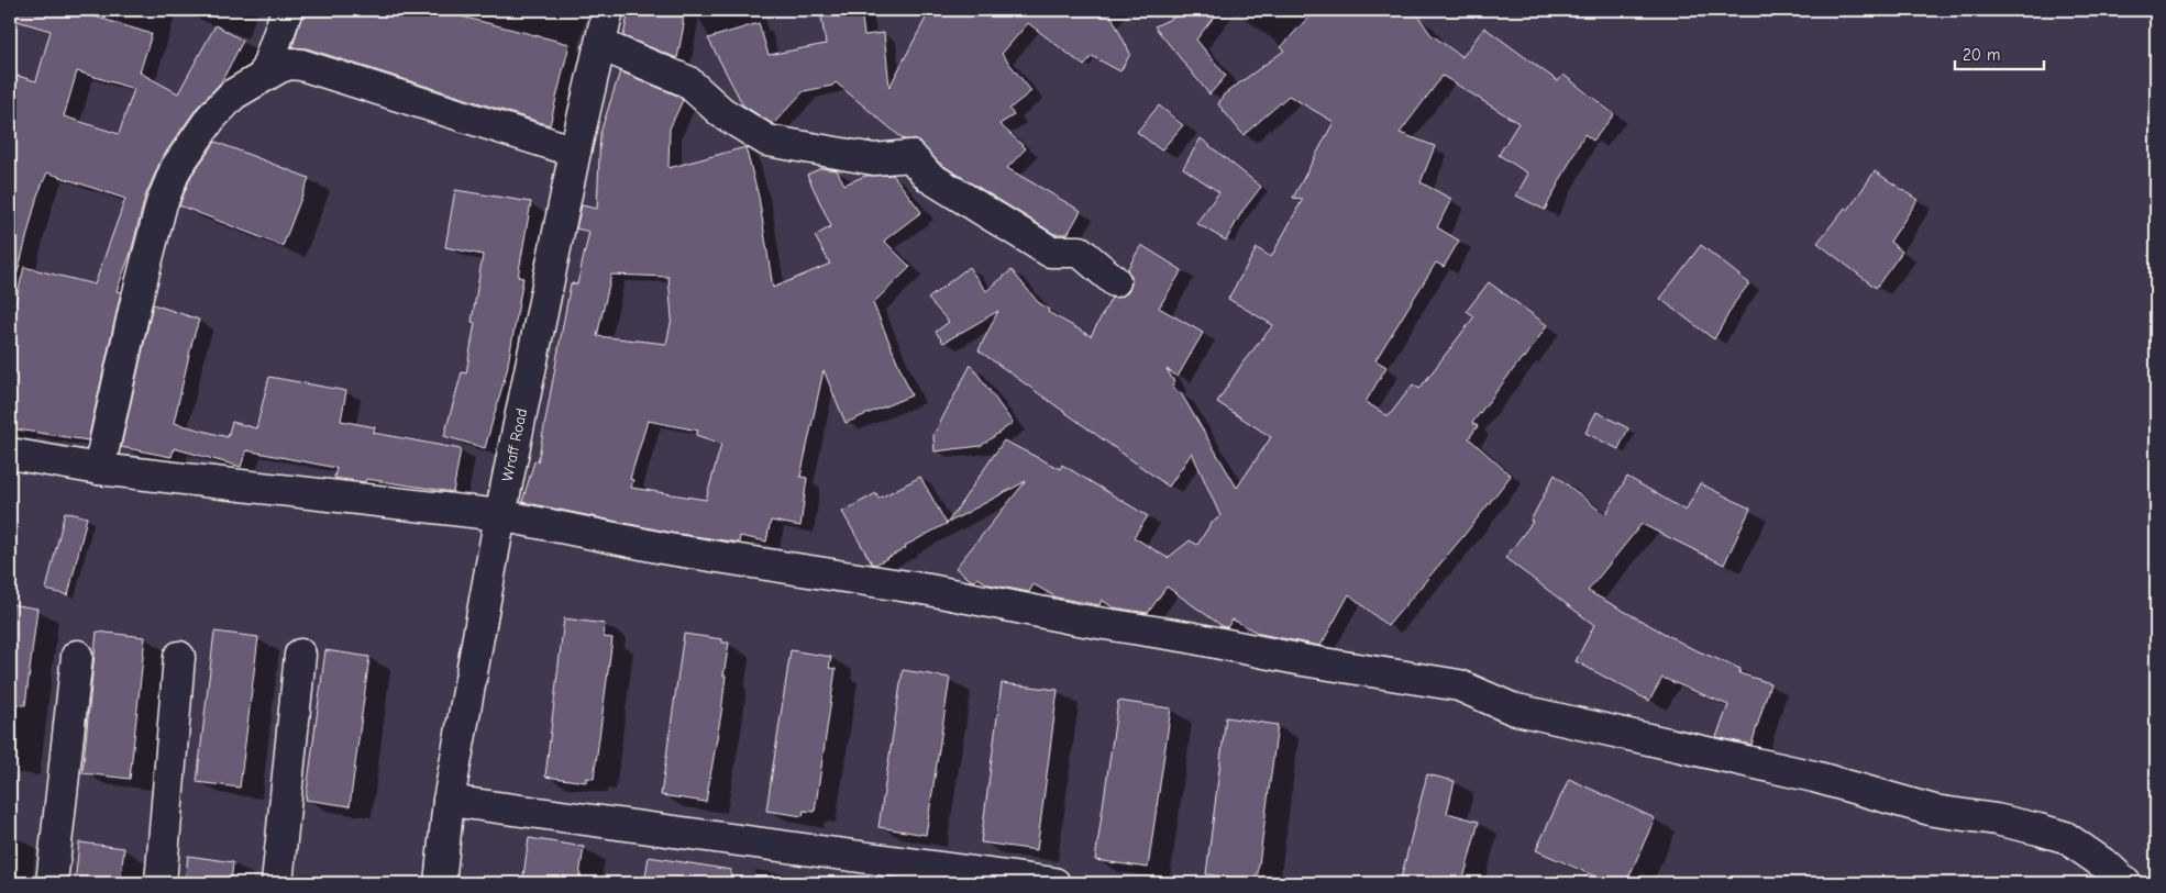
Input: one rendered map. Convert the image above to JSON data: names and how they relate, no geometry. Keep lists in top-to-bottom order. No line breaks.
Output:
{"streets":{"street":["Wraff Road"]},"scale_bar":"20 m"}
